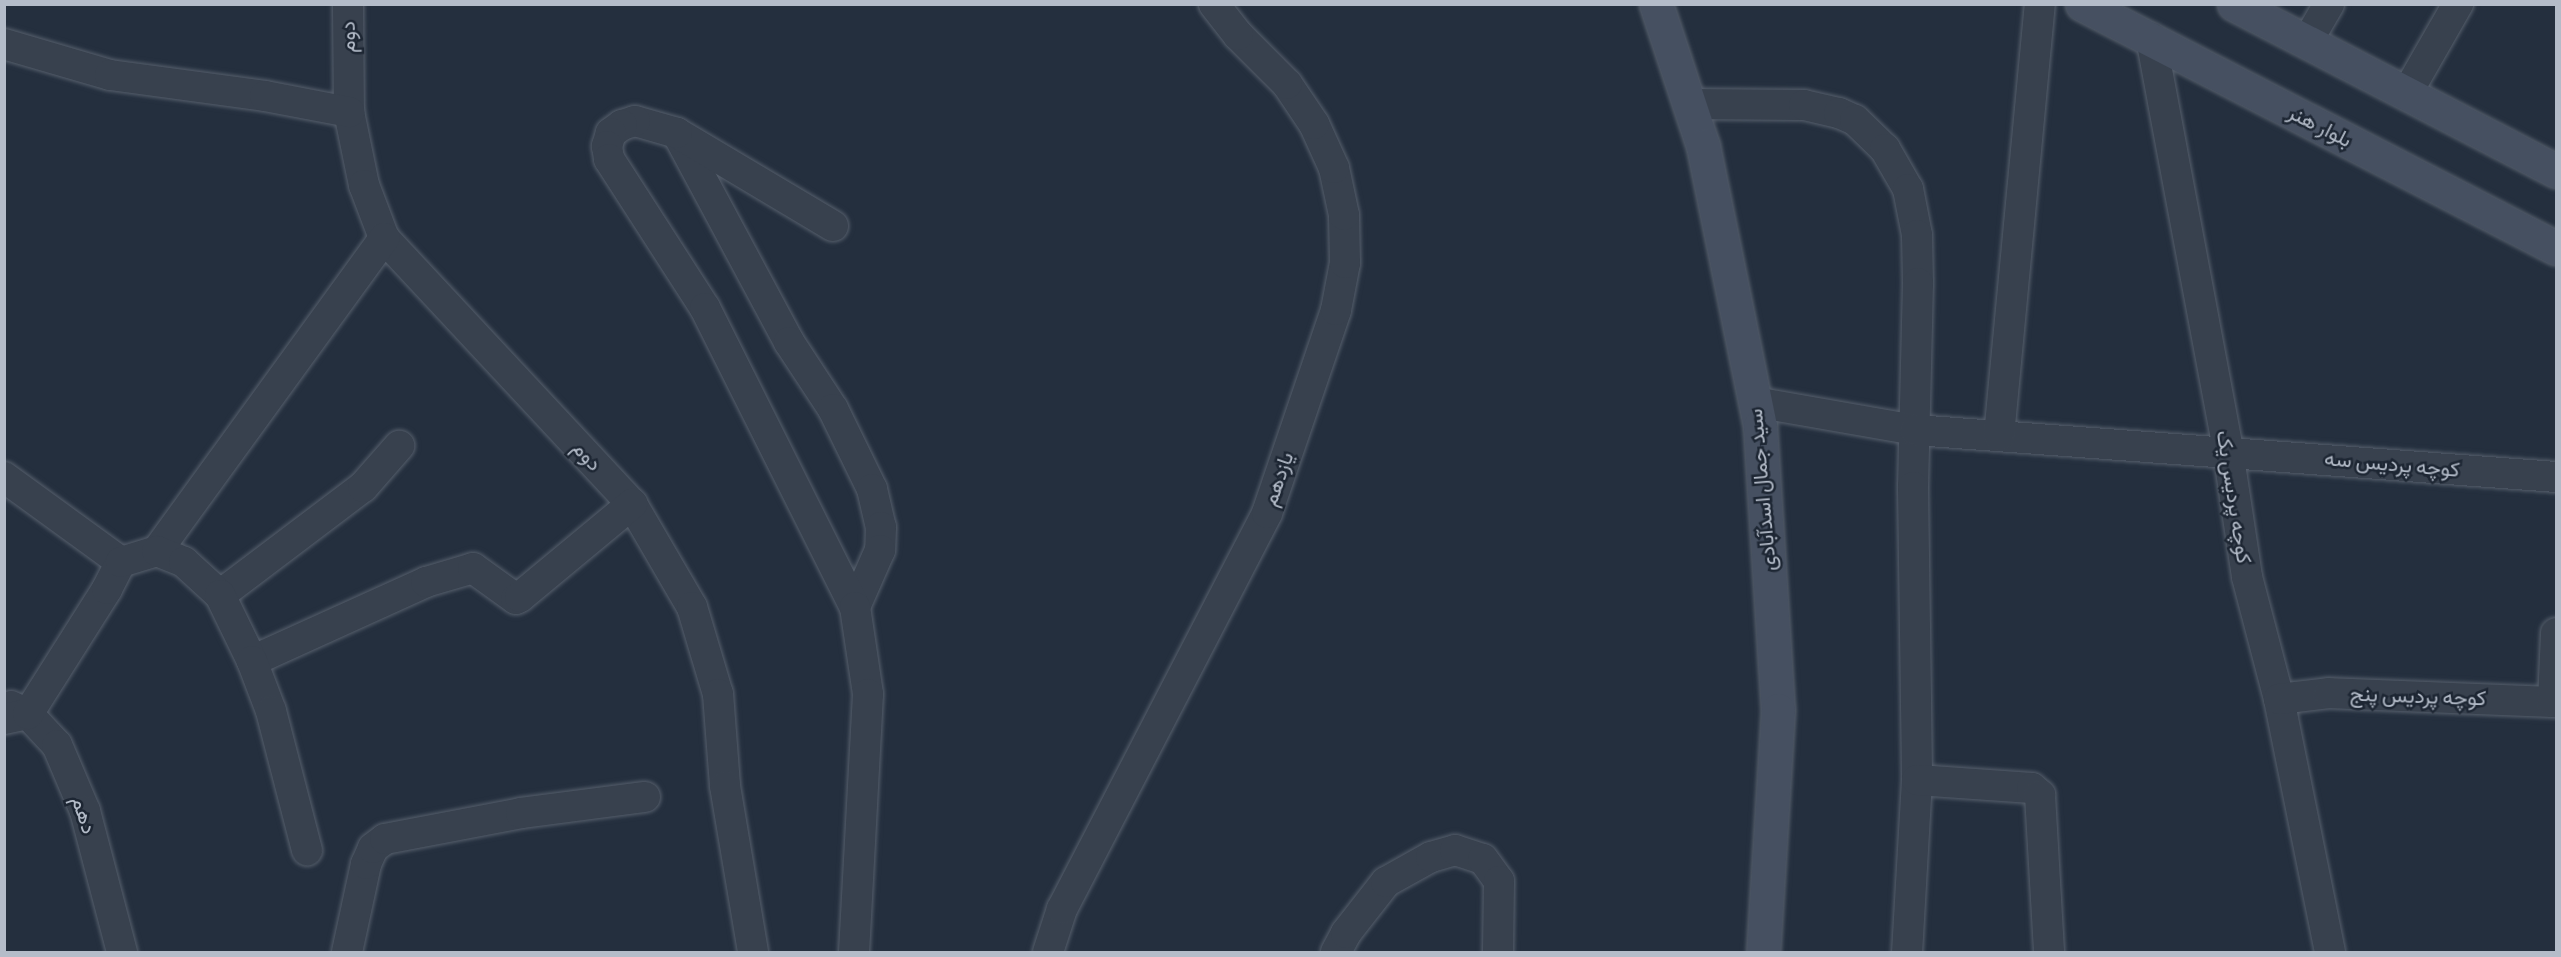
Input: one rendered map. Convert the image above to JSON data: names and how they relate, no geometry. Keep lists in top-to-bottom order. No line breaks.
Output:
{"streets":{"main road":["بلوار هنر","سید جمال اسدآبادی"],"street":["دوم","کوچه پردیس سه","یازدهم","کوچه پردیس یک","کوچه پردیس پنج","دهم"]},"crossings":[["بلوار هنر","کوچه پردیس یک"],["کوچه پردیس سه","سید جمال اسدآبادی"],["کوچه پردیس سه","کوچه پردیس یک"],["کوچه پردیس یک","کوچه پردیس پنج"]]}
